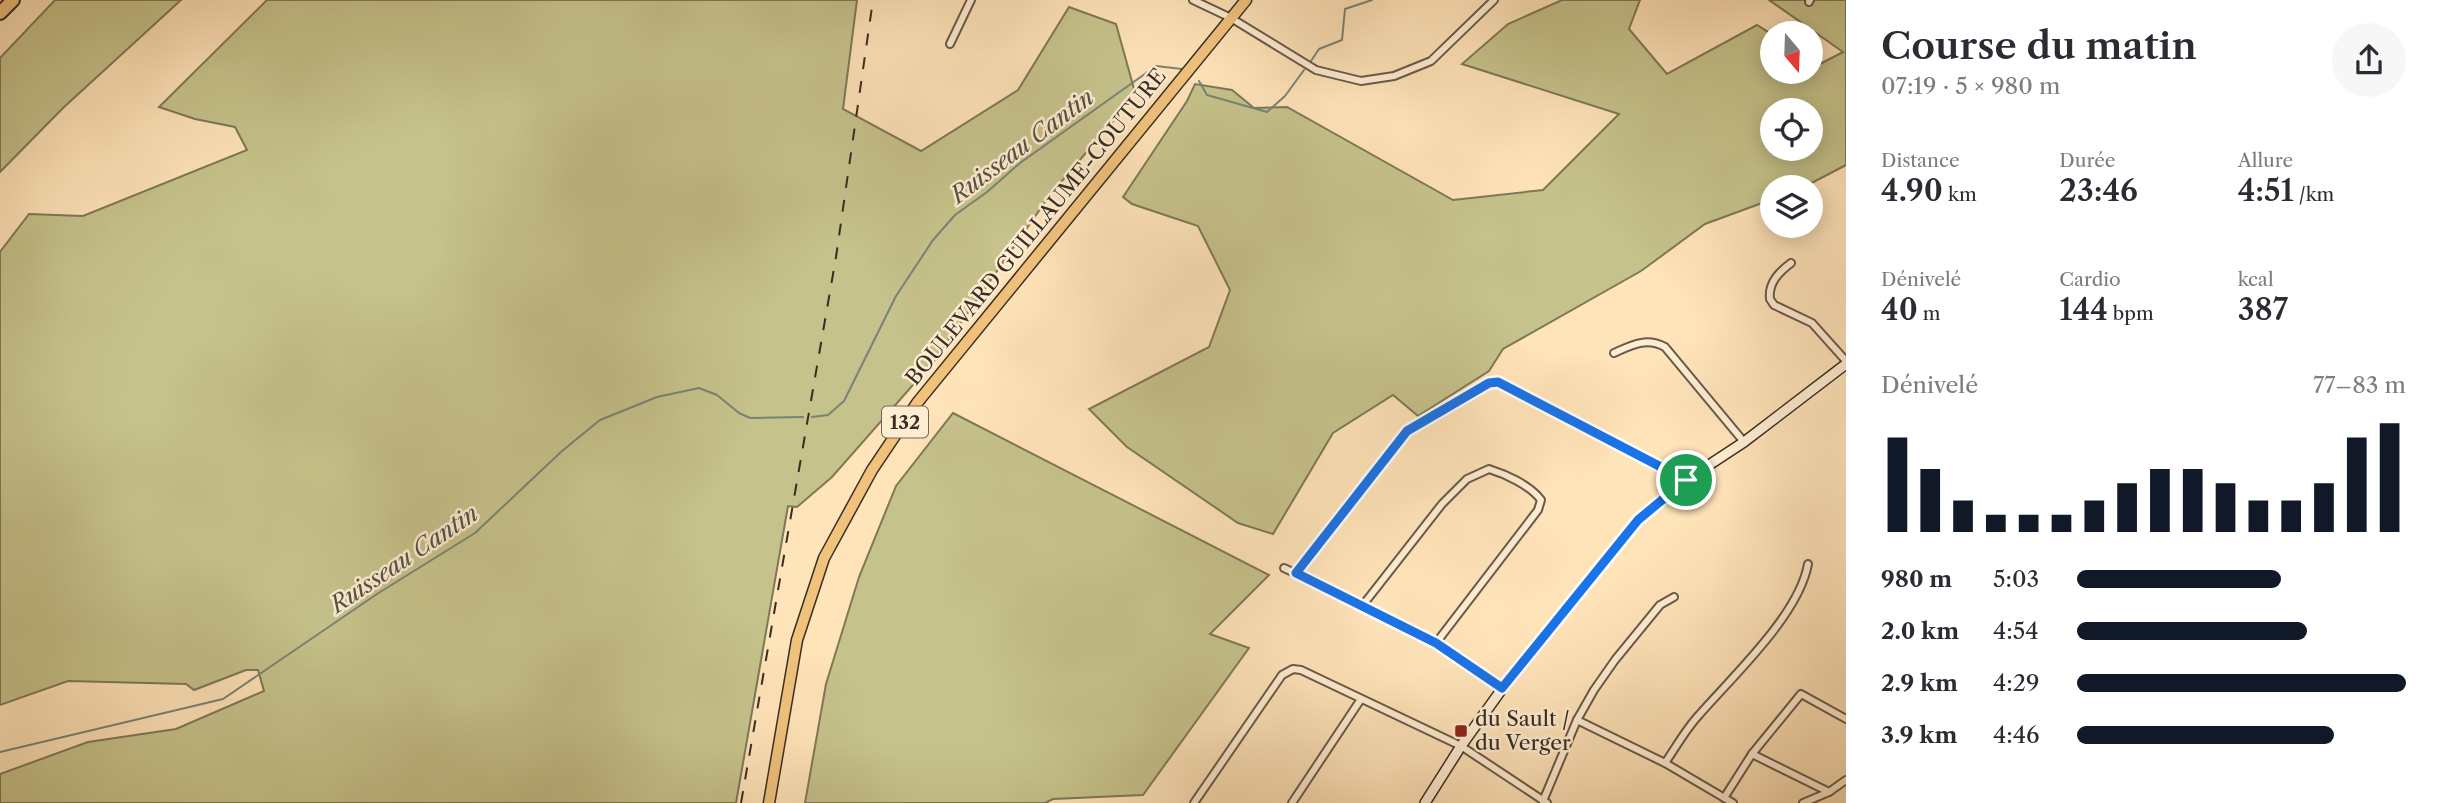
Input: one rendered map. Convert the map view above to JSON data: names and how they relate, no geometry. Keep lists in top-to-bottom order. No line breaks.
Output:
{"streets":{"main road":["BOULEVARD GUILLAUME-COUTURE","132"]},"water":["Ruisseau Cantin"],"places":{"transit":["du Sault / du Verger"]},"north":"bottom","page":{"heading":["Course du matin","07:19 · 5 × 980 m"],"stats":[["Distance","4.90 km"],["Durée","23:46"],["Allure","4:51 /km"],["Dénivelé","40 m"],["Cardio","144 bpm"],["kcal","387"]],"chart":["Dénivelé","77–83 m"],"list":[{"name":"980 m","note":"5:03"},{"name":"2.0 km","note":"4:54"},{"name":"2.9 km","note":"4:29"},{"name":"3.9 km","note":"4:46"}]}}
